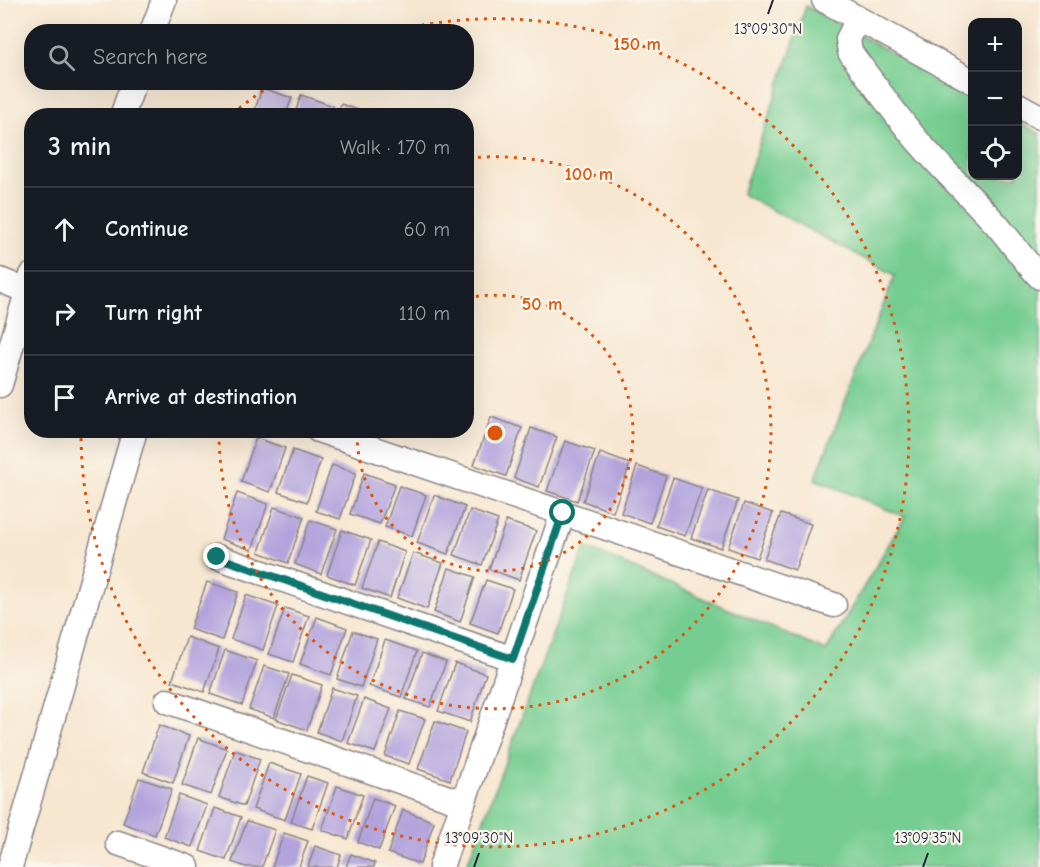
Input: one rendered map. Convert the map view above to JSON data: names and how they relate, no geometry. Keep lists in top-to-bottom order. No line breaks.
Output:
{"page":{"map_buttons":["+","−"],"search":"Search here","heading":["3 min","Walk · 170 m"],"list":[["Continue","60 m"],["Turn right","110 m"],"Arrive at destination"]},"coordinates":["13°09'30\"N","13°09'35\"N"],"rings":["150 m","100 m","50 m"]}
